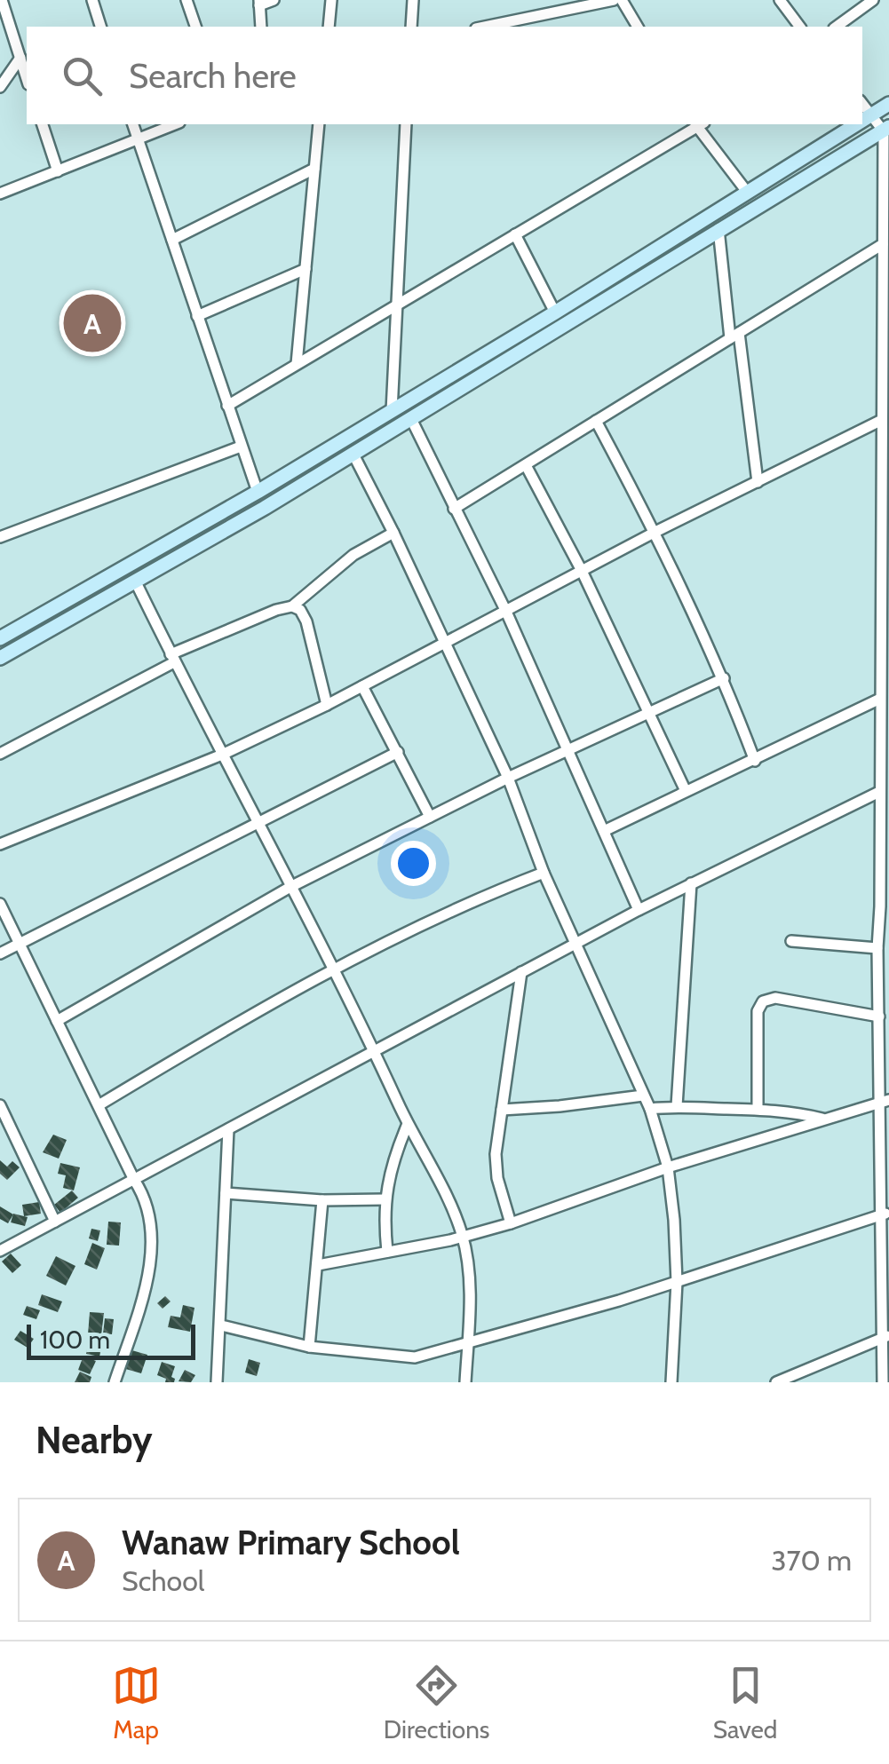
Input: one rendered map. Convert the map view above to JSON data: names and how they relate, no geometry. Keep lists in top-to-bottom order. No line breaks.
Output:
{"scale_bar":"100 m","page":{"search":"Search here","pins":"A","scale":"100 m","heading":"Nearby","list":[{"mark":"A","name":"Wanaw Primary School","note":"School","value":"370 m"}],"nav":["Map","Directions","Saved"]}}
